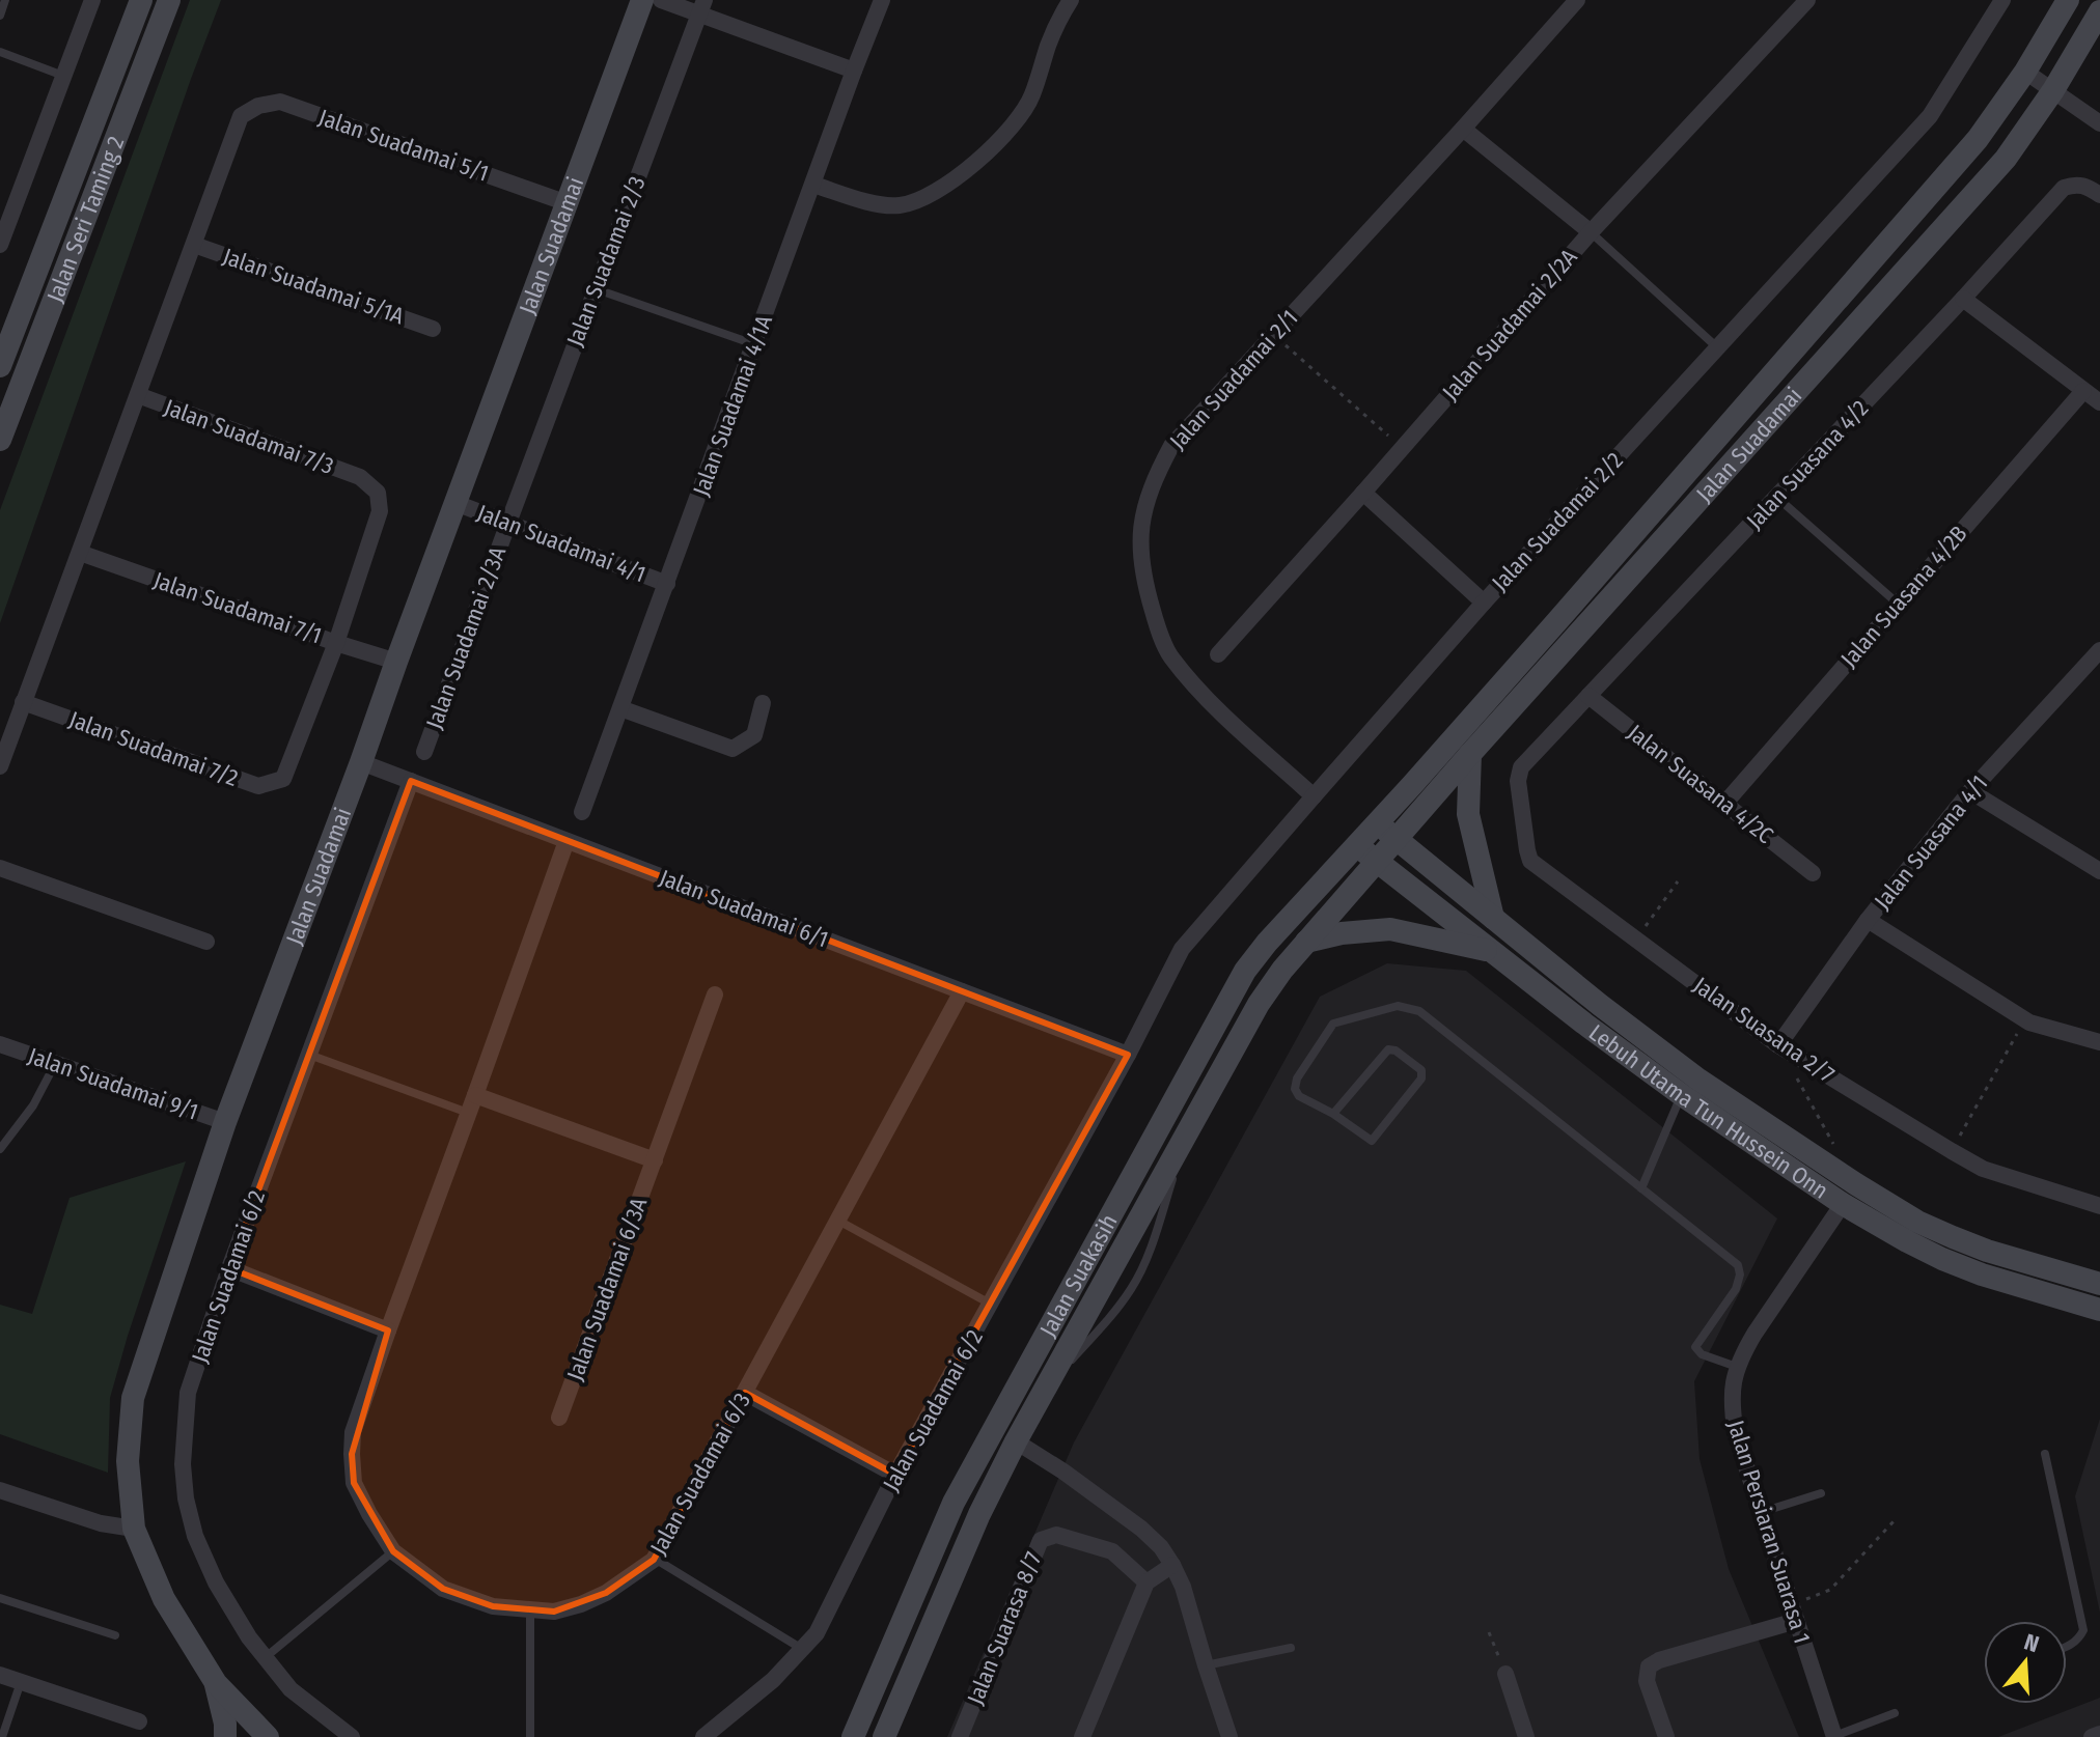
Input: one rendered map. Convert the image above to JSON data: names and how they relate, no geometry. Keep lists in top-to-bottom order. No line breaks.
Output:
{"streets":{"main road":["Jalan Seri Taming 2","Jalan Suadamai","Lebuh Utama Tun Hussein Onn","Jalan Suakasih"],"street":["Jalan Suadamai 5/1","Jalan Suadamai 2/3","Jalan Suadamai 5/1A","Jalan Suadamai 2/2A","Jalan Suadamai 2/1","Jalan Suadamai 4/1A","Jalan Suadamai 7/3","Jalan Suasana 4/2","Jalan Suadamai 2/2","Jalan Suadamai 4/1","Jalan Suasana 4/2B","Jalan Suadamai 7/1","Jalan Suadamai 2/3A","Jalan Suadamai 7/2","Jalan Suasana 4/2C","Jalan Suasana 4/1","Jalan Suadamai 6/1","Jalan Suasana 2/7","Jalan Suadamai 9/1","Jalan Suadamai 6/2","Jalan Suadamai 6/3A","Jalan Suadamai 6/3","Jalan Persiaran Suarasa 1","Jalan Suarasa 8/7"]},"crossings":[["Jalan Suadamai 5/1","Jalan Suadamai"],["Jalan Suadamai 5/1","Jalan Suadamai 5/1A"],["Jalan Suadamai","Jalan Suadamai 4/1"],["Jalan Suadamai","Jalan Suadamai 7/1"],["Jalan Suadamai","Jalan Suadamai 6/1"],["Jalan Suadamai","Jalan Suadamai 9/1"],["Jalan Suadamai","Lebuh Utama Tun Hussein Onn"],["Jalan Suadamai","Jalan Suakasih"],["Jalan Suadamai 2/3","Jalan Suadamai 4/1"],["Jalan Suadamai 2/3","Jalan Suadamai 2/3A"],["Jalan Suadamai 2/1","Jalan Suadamai 2/2"],["Jalan Suadamai 4/1A","Jalan Suadamai 4/1"],["Jalan Suadamai 7/3","Jalan Suadamai 7/1"],["Jalan Suadamai 7/3","Jalan Suadamai 7/2"],["Jalan Suasana 4/2","Jalan Suasana 4/2C"],["Jalan Suasana 4/2","Jalan Suasana 2/7"],["Jalan Suadamai 2/2","Jalan Suadamai 6/1"],["Jalan Suadamai 2/2","Jalan Suadamai 6/2"],["Jalan Suadamai 4/1","Jalan Suadamai 2/3A"],["Jalan Suasana 4/2B","Jalan Suasana 4/2C"],["Jalan Suadamai 7/1","Jalan Suadamai 7/2"],["Jalan Suasana 4/1","Jalan Suasana 2/7"],["Jalan Suadamai 6/1","Jalan Suadamai 6/2"],["Jalan Suadamai 6/1","Jalan Suadamai 6/3"],["Lebuh Utama Tun Hussein Onn","Jalan Suakasih"],["Lebuh Utama Tun Hussein Onn","Jalan Persiaran Suarasa 1"]],"north":"top"}
